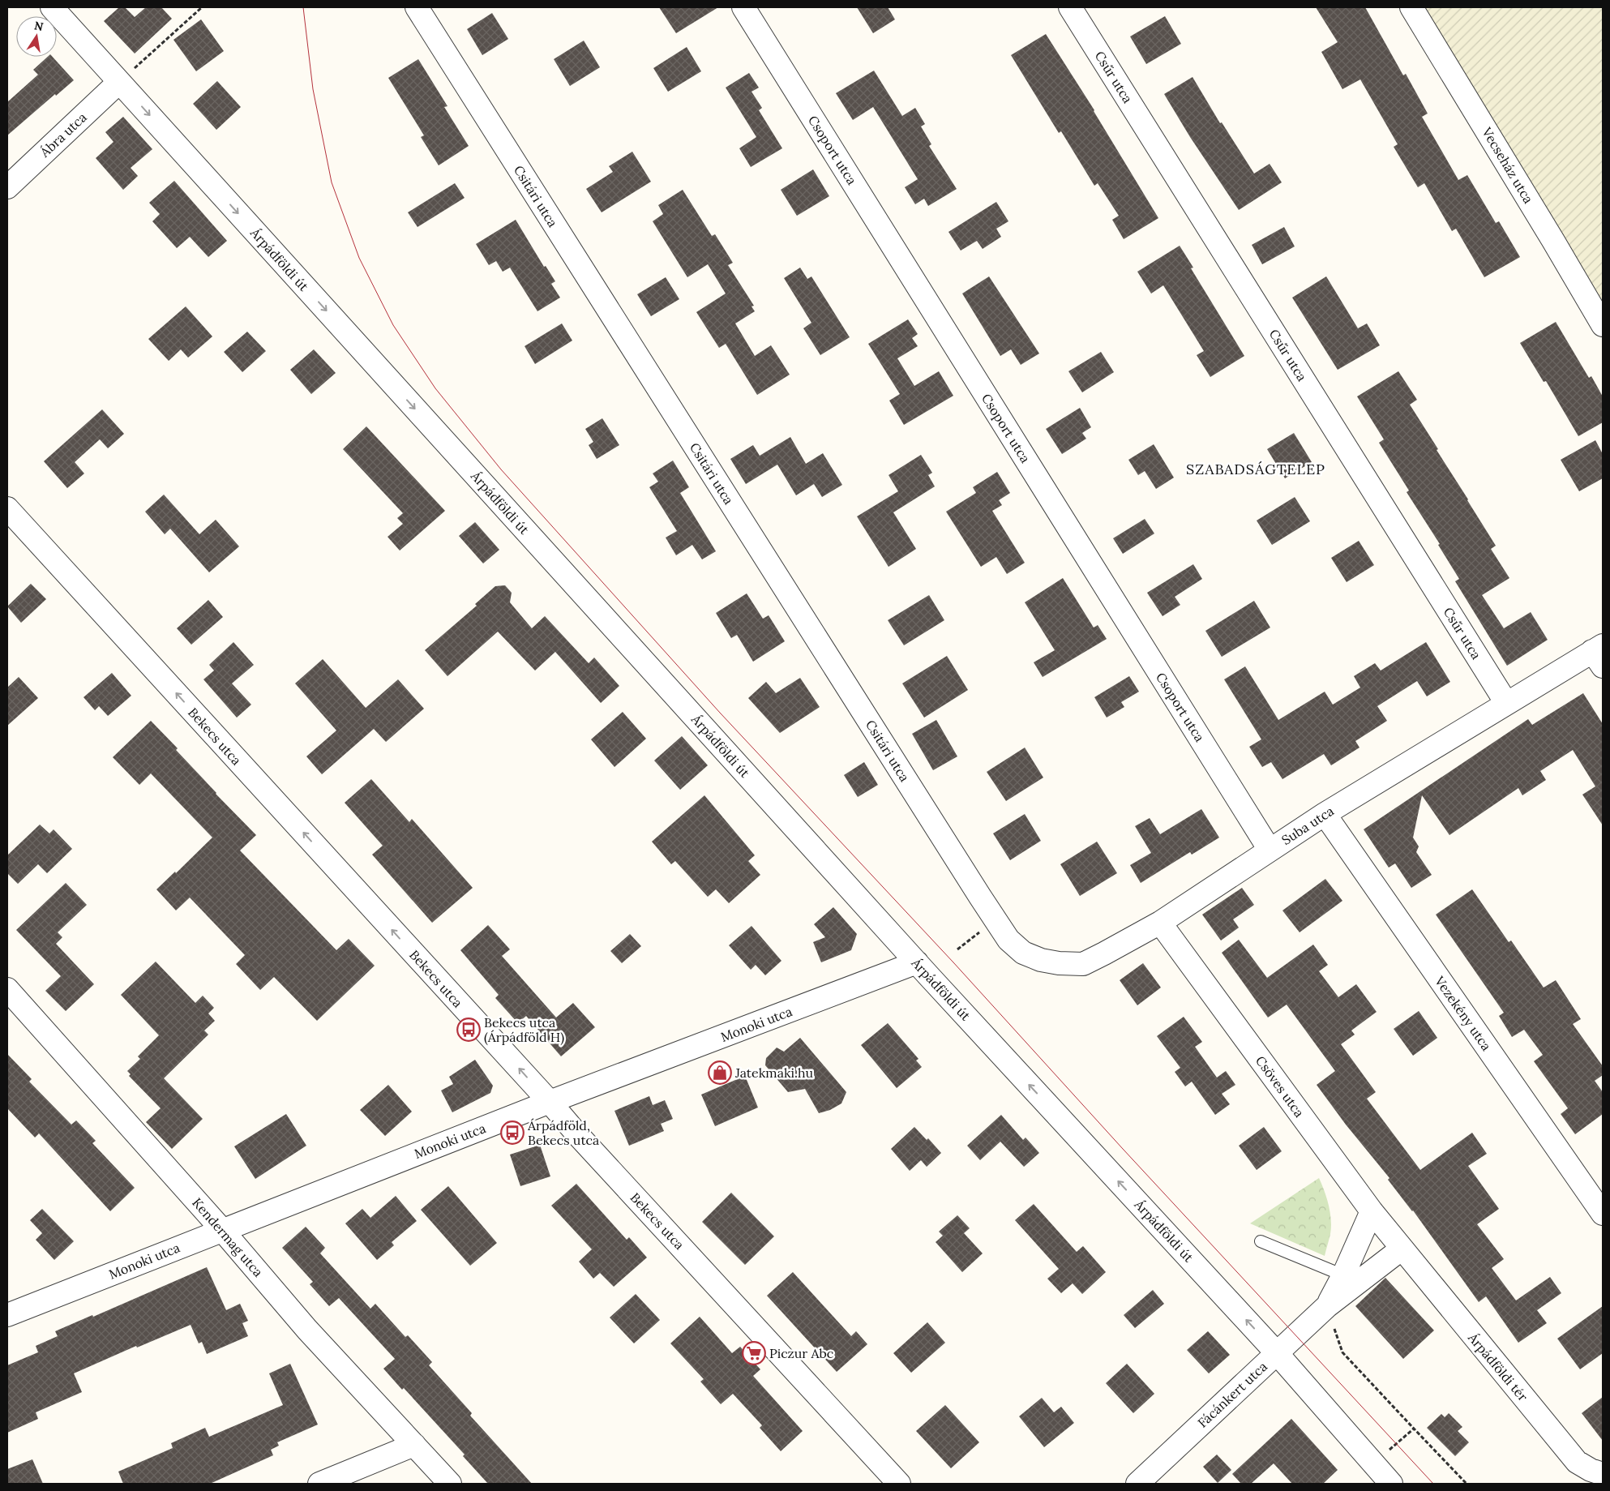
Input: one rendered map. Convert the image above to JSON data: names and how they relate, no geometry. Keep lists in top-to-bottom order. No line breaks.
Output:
{"streets":{"street":["Csűr utca","Ábra utca","Csoport utca","Vecseház utca","Csitári utca","Árpádföldi út","Bekecs utca","Suba utca","Vezekény utca","Monoki utca","Csöves utca","Kendermag utca","Árpádföldi tér","Fácánkert utca"]},"crossings":[["Csűr utca","Suba utca"],["Ábra utca","Árpádföldi út"],["Csoport utca","Suba utca"],["Csitári utca","Suba utca"],["Árpádföldi út","Monoki utca"],["Árpádföldi út","Fácánkert utca"],["Bekecs utca","Monoki utca"],["Suba utca","Vezekény utca"],["Suba utca","Csöves utca"],["Monoki utca","Kendermag utca"],["Csöves utca","Árpádföldi tér"],["Csöves utca","Fácánkert utca"],["Árpádföldi tér","Fácánkert utca"]],"one_way":["Bekecs utca"],"districts":["SZABADSÁGTELEP"],"places":{"bus stop":["Bekecs utca (Árpádföld H)","Árpádföld, Bekecs utca"],"shop":["Jatekmaki.hu"],"supermarket":["Piczur Abc"]},"north":"top"}
